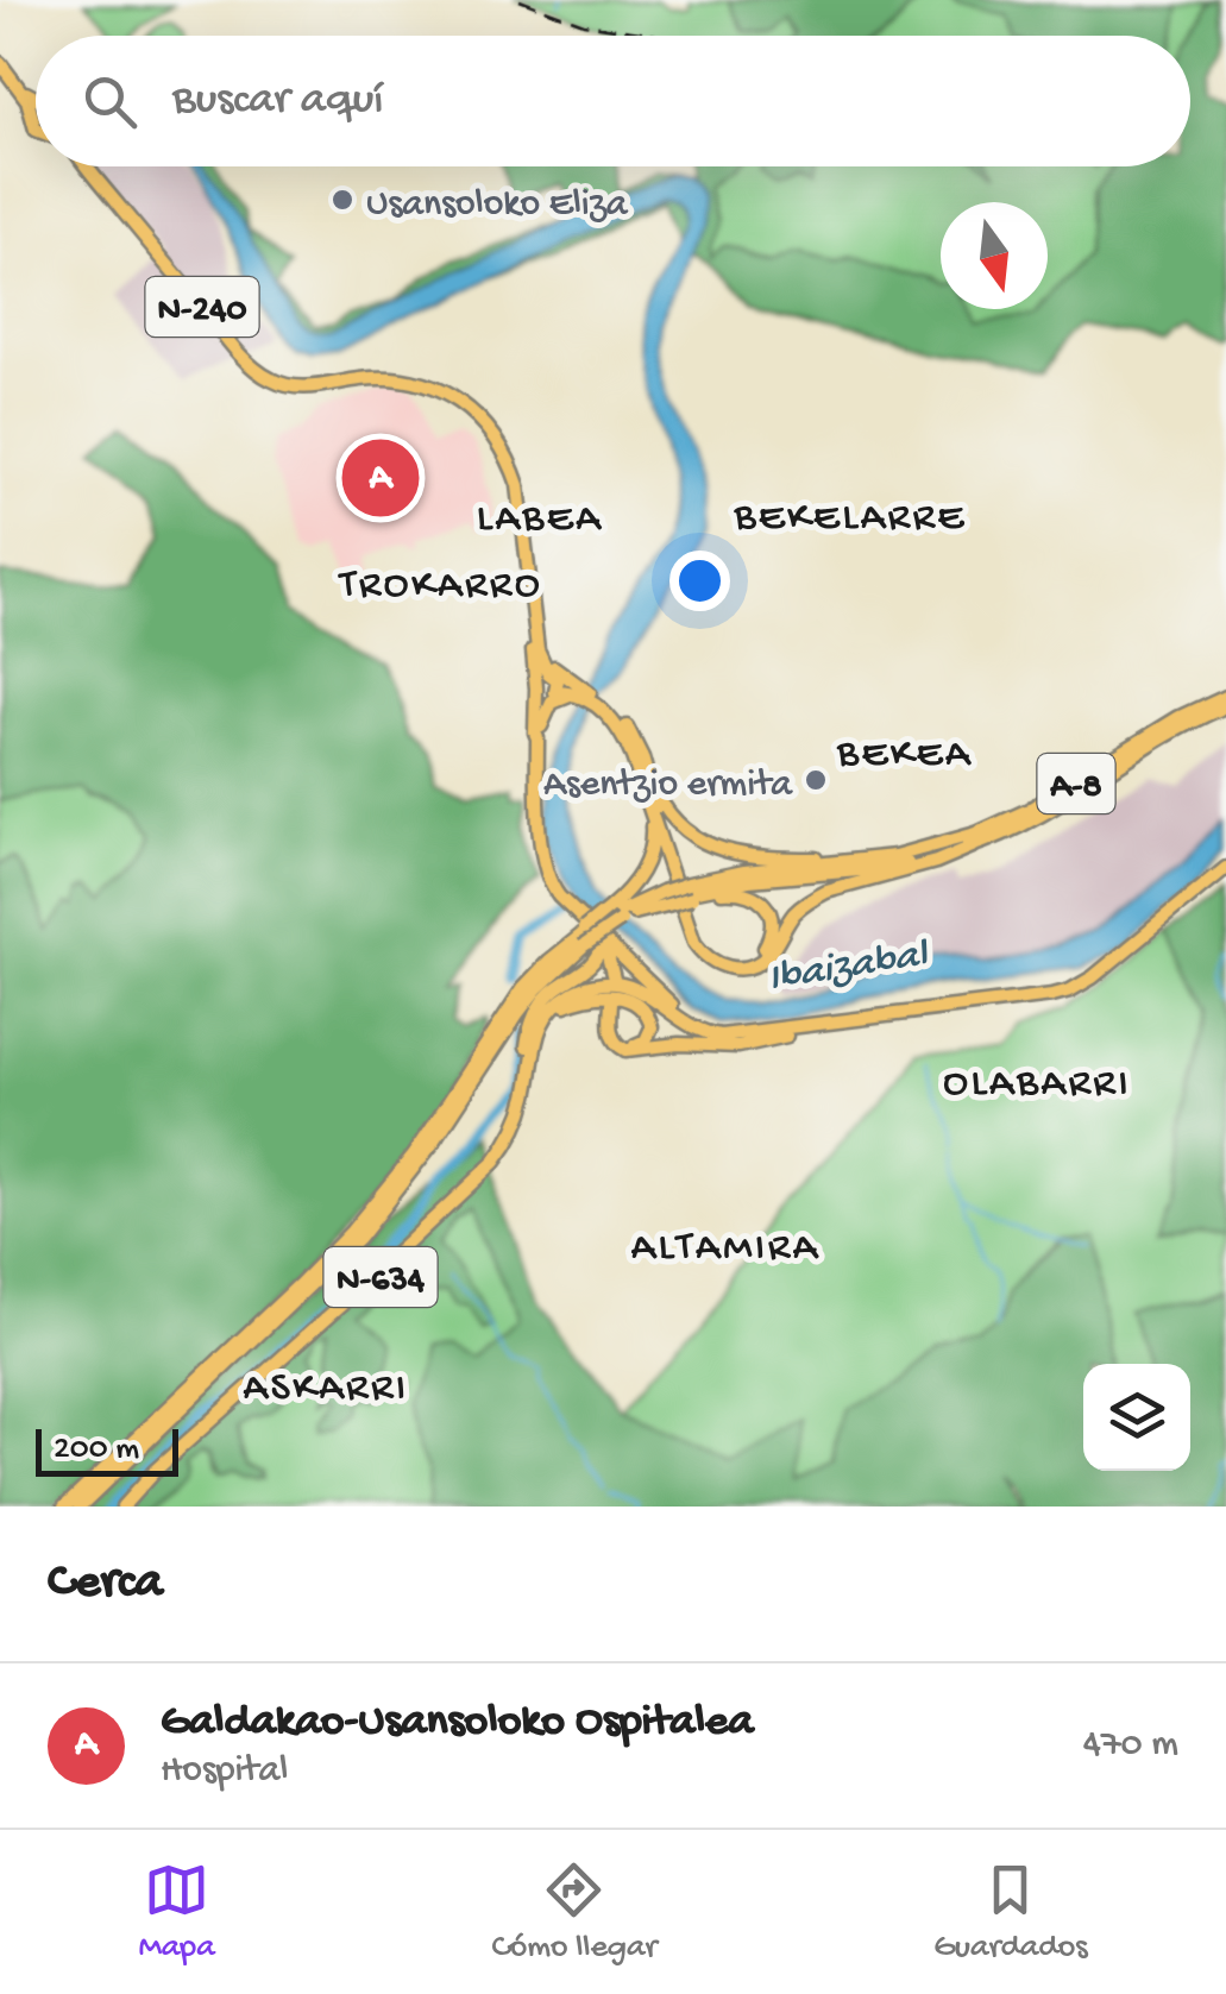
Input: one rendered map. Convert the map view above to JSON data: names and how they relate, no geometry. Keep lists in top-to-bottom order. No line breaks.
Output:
{"streets":{"highway":["N-240","A-8","N-634"]},"districts":["BEKELARRE","LABEA","TROKARRO","BEKEA","OLABARRI","ALTAMIRA","ASKARRI"],"water":["Ibaizabal"],"places":["Usansoloko Eliza","Asentzio ermita"],"scale_bar":"200 m","north":"bottom","page":{"search":"Buscar aquí","pins":"A","scale":"200 m","heading":"Cerca","list":[{"mark":"A","name":"Galdakao-Usansoloko Ospitalea","note":"Hospital","value":"470 m"}],"nav":["Mapa","Cómo llegar","Guardados"]}}
